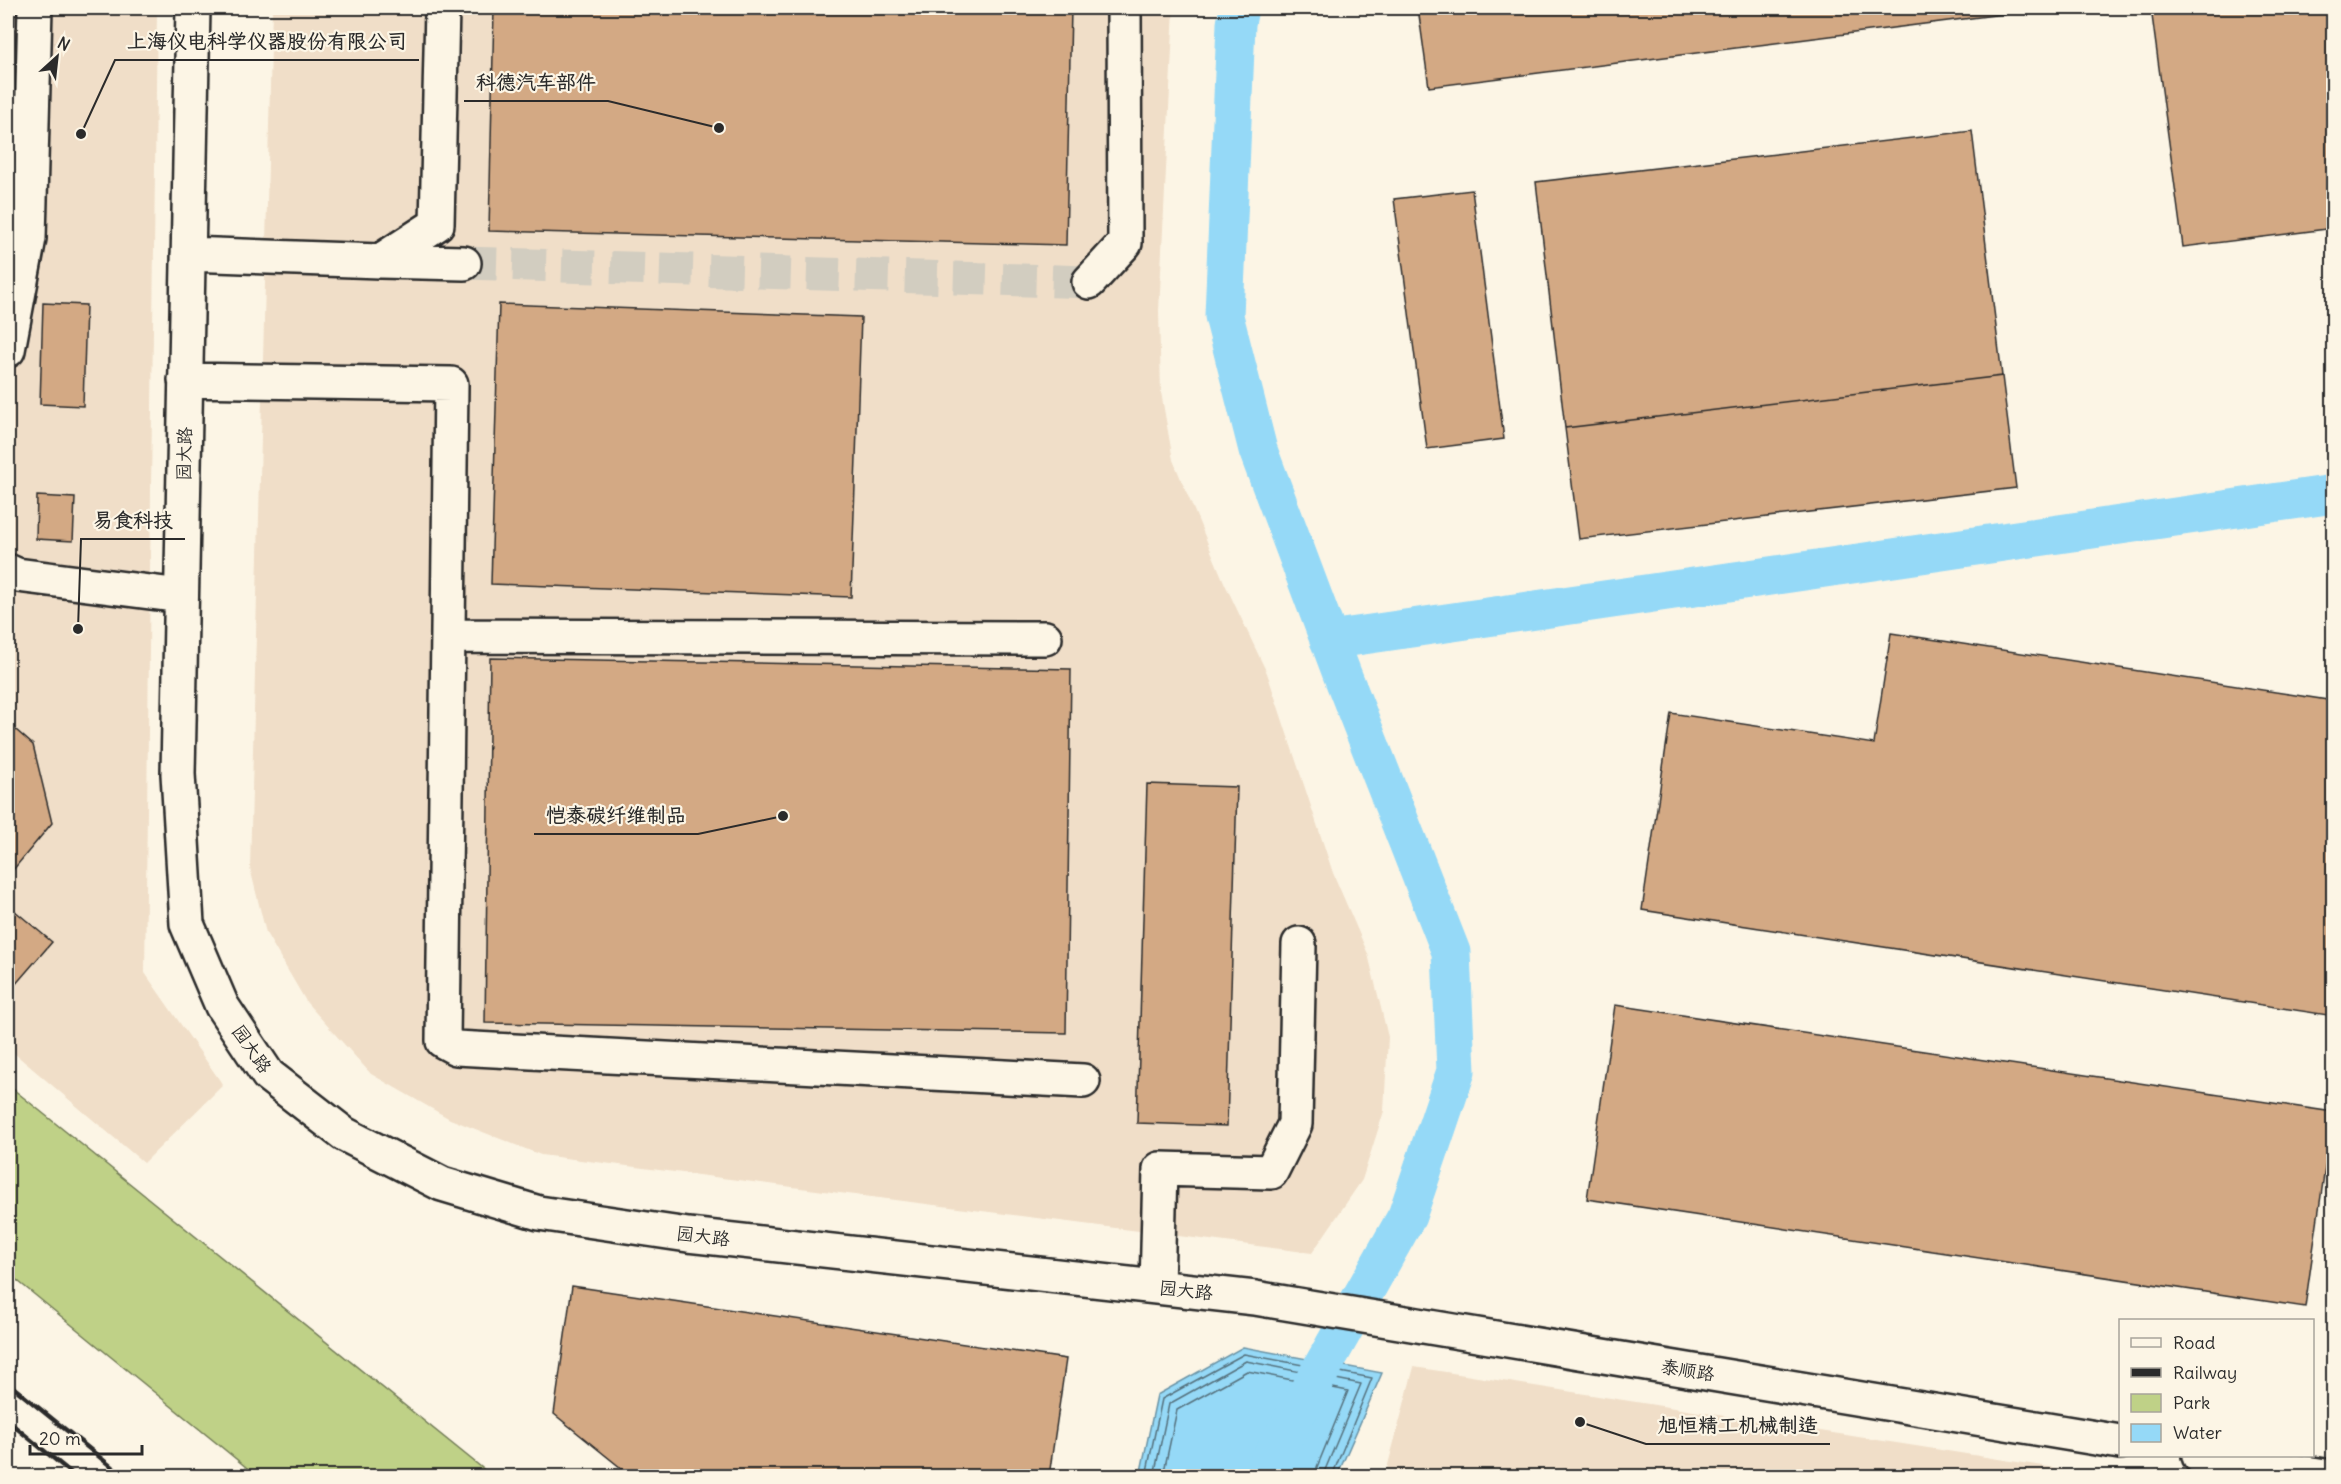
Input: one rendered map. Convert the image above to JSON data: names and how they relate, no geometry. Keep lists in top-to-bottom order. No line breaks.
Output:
{"streets":{"street":["园大路","泰顺路"]},"crossings":[["园大路","泰顺路"]],"places":["科德汽车部件","上海仪电科学仪器股份有限公司","易食科技","恺泰碳纤维制品","旭恒精工机械制造"],"legend":["Road","Railway","Park","Water"],"scale_bar":"20 m","north":"top right"}
